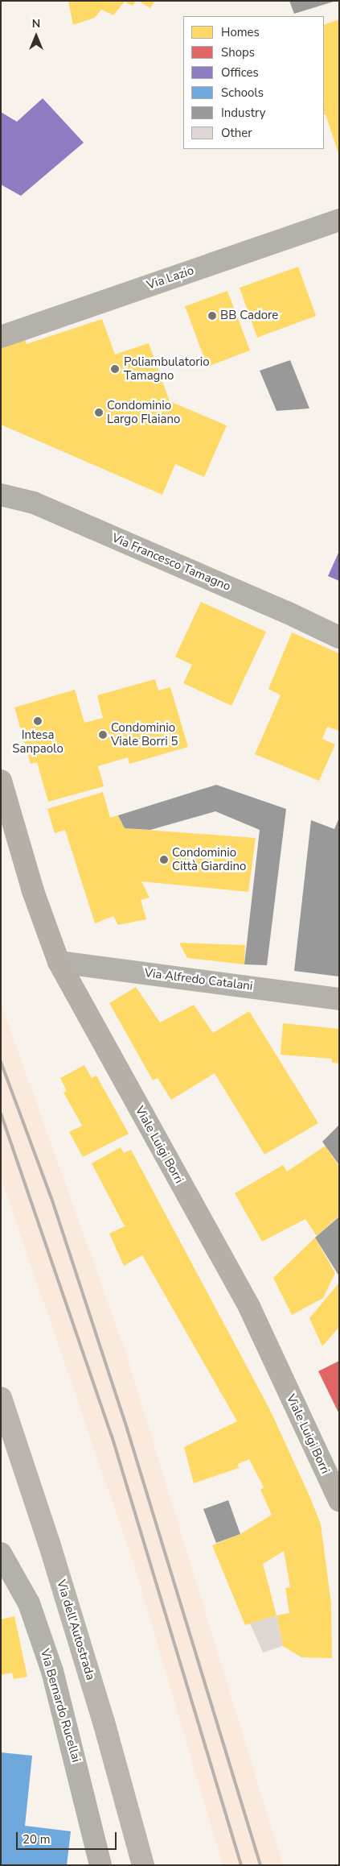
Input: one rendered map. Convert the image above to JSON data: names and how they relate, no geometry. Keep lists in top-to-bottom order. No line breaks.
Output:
{"streets":{"highway":["Via dell'Autostrada"],"main road":["Viale Luigi Borri"],"street":["Via Lazio","Via Francesco Tamagno","Via Alfredo Catalani","Via Bernardo Rucellai"]},"crossings":[["Via Alfredo Catalani","Viale Luigi Borri"]],"places":["BB Cadore","Poliambulatorio Tamagno","Condominio Largo Flaiano","Intesa Sanpaolo","Condominio Viale Borri 5","Condominio Città Giardino"],"legend":["Homes","Shops","Offices","Schools","Industry","Other"],"scale_bar":"20 m","north":"top"}
